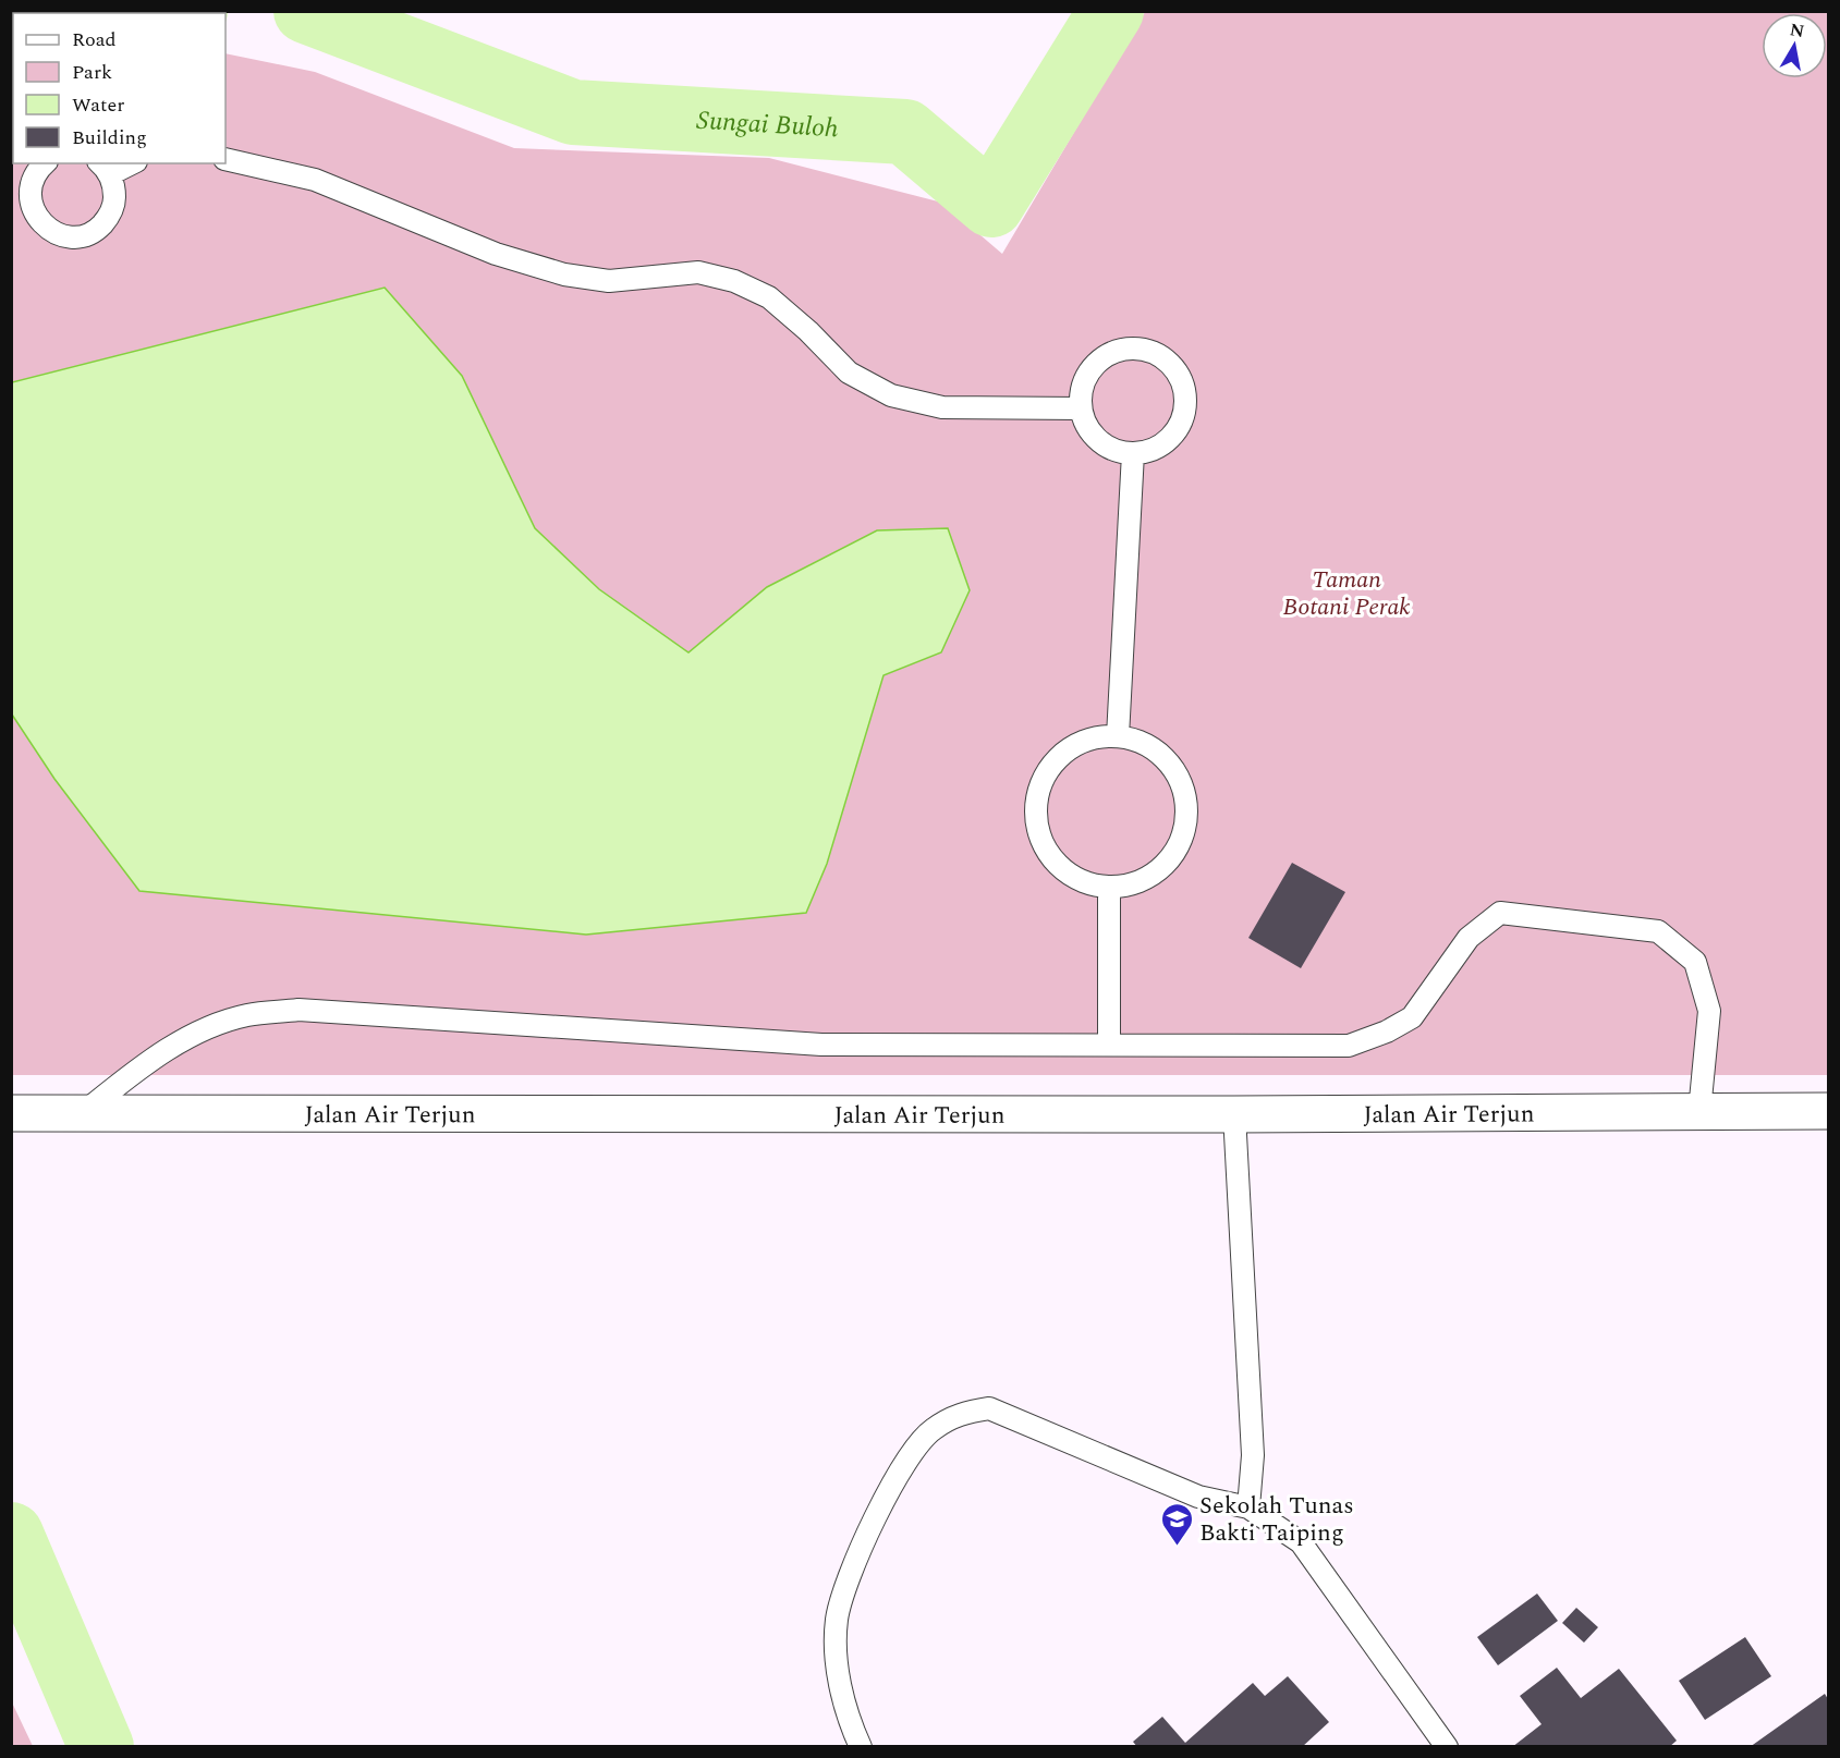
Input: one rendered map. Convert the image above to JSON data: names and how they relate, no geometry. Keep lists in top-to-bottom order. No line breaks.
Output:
{"streets":{"street":["Jalan Air Terjun"]},"water":["Sungai Buloh"],"parks":["Taman Botani Perak"],"places":{"school or university":["Sekolah Tunas Bakti Taiping"]},"legend":["Road","Park","Water","Building"],"north":"top"}
